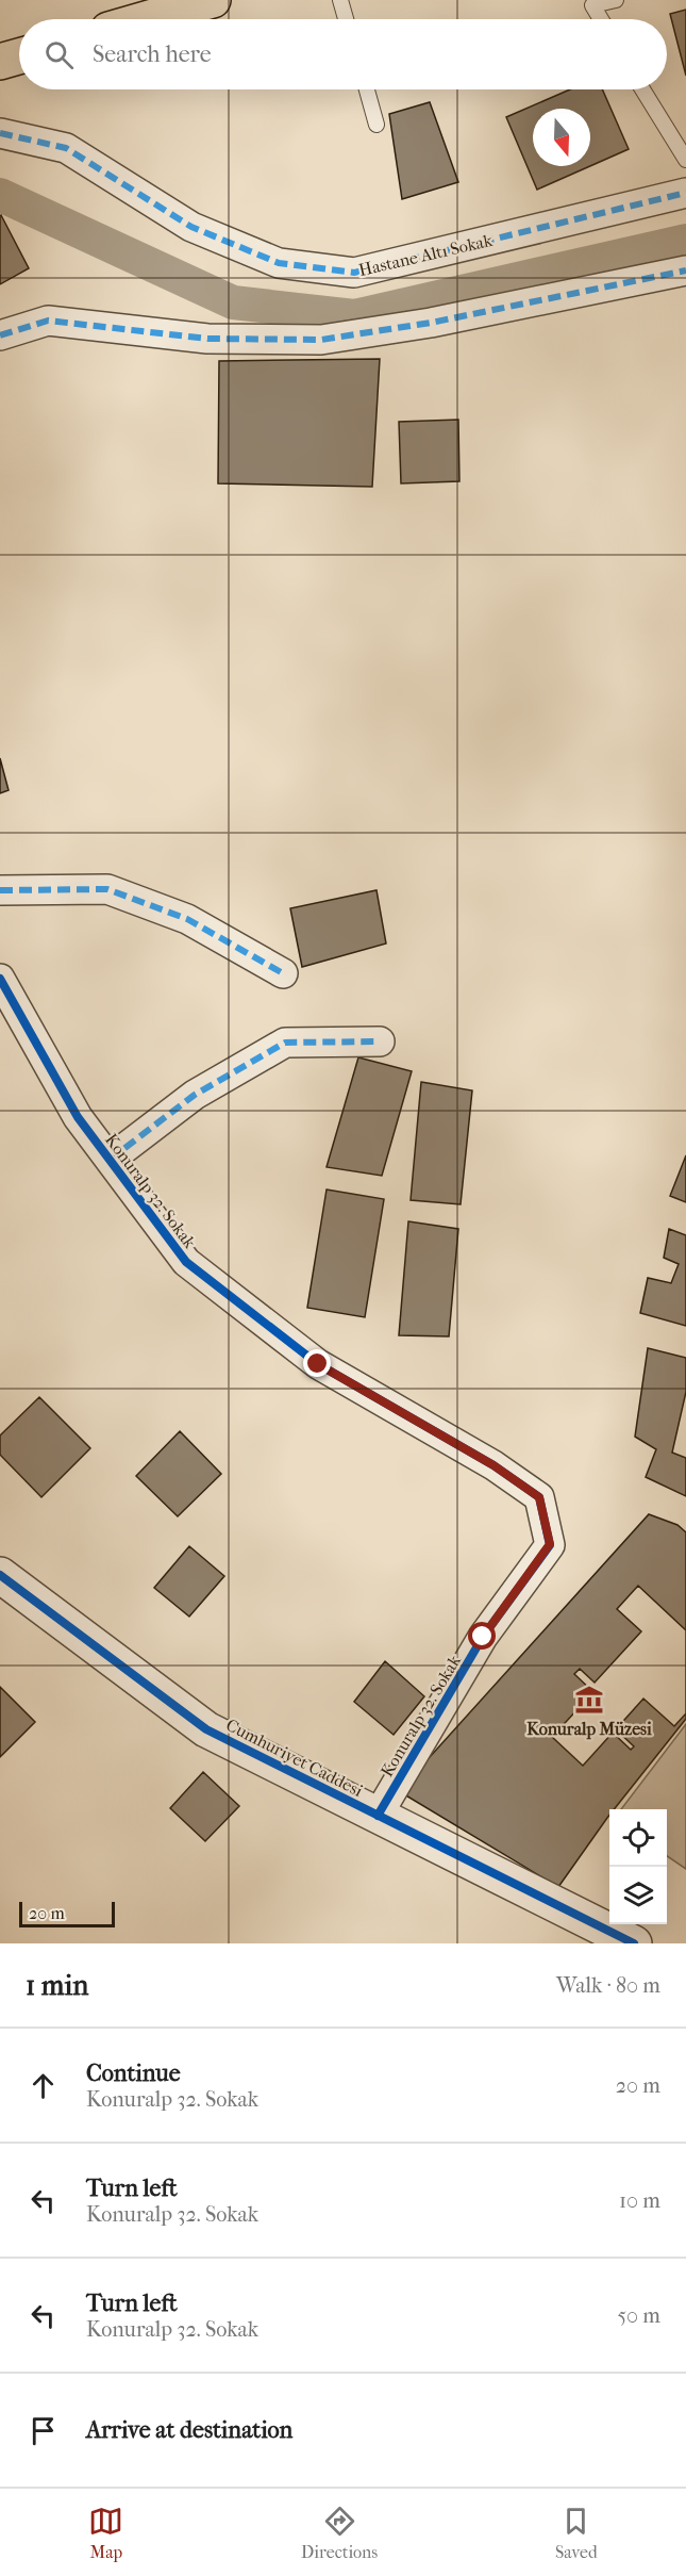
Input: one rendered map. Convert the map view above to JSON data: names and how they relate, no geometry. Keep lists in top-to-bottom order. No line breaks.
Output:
{"streets":{"street":["Hastane Altı Sokak","Konuralp 32. Sokak","Cumhuriyet Caddesi"]},"crossings":[["Konuralp 32. Sokak","Cumhuriyet Caddesi"]],"places":{"museum":["Konuralp Müzesi"]},"scale_bar":"20 m","north":"bottom","page":{"search":"Search here","scale":"20 m","heading":["1 min","Walk · 80 m"],"list":[["Continue","Konuralp 32. Sokak","20 m"],["Turn left","Konuralp 32. Sokak","10 m"],["Turn left","Konuralp 32. Sokak","50 m"],"Arrive at destination"],"nav":["Map","Directions","Saved"]}}
